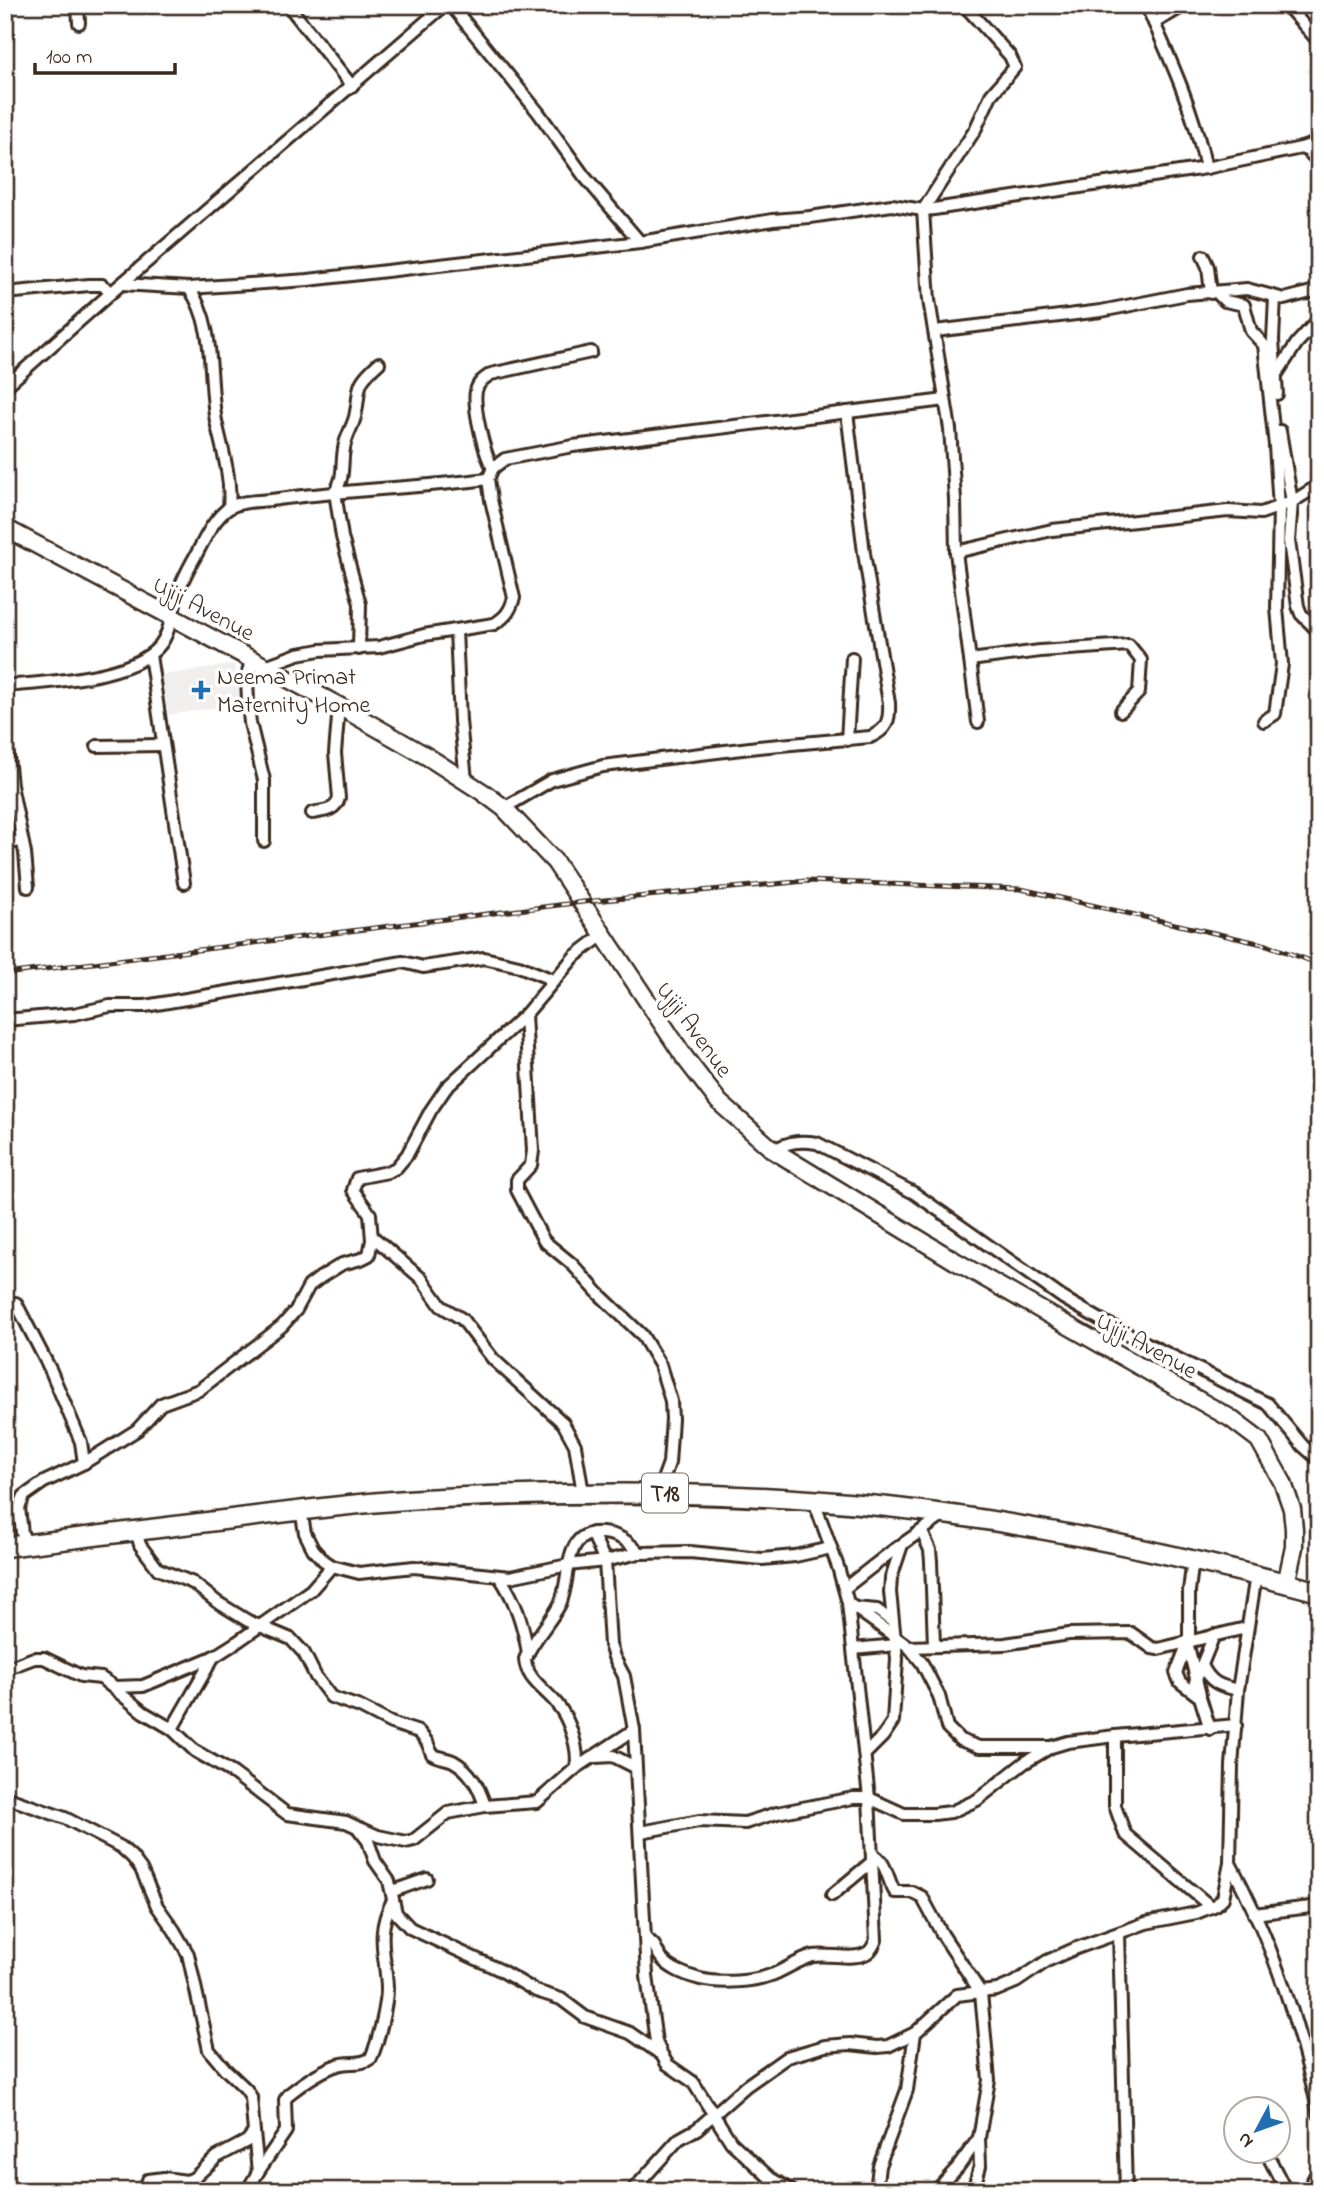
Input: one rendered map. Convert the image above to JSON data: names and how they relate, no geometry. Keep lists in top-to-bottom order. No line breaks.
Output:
{"streets":{"highway":["T18"],"main road":["Ujiji Avenue"]},"crossings":[["Ujiji Avenue","T18"]],"places":{"health":["Neema Primat Maternity Home"]},"scale_bar":"100 m","north":"bottom left"}
